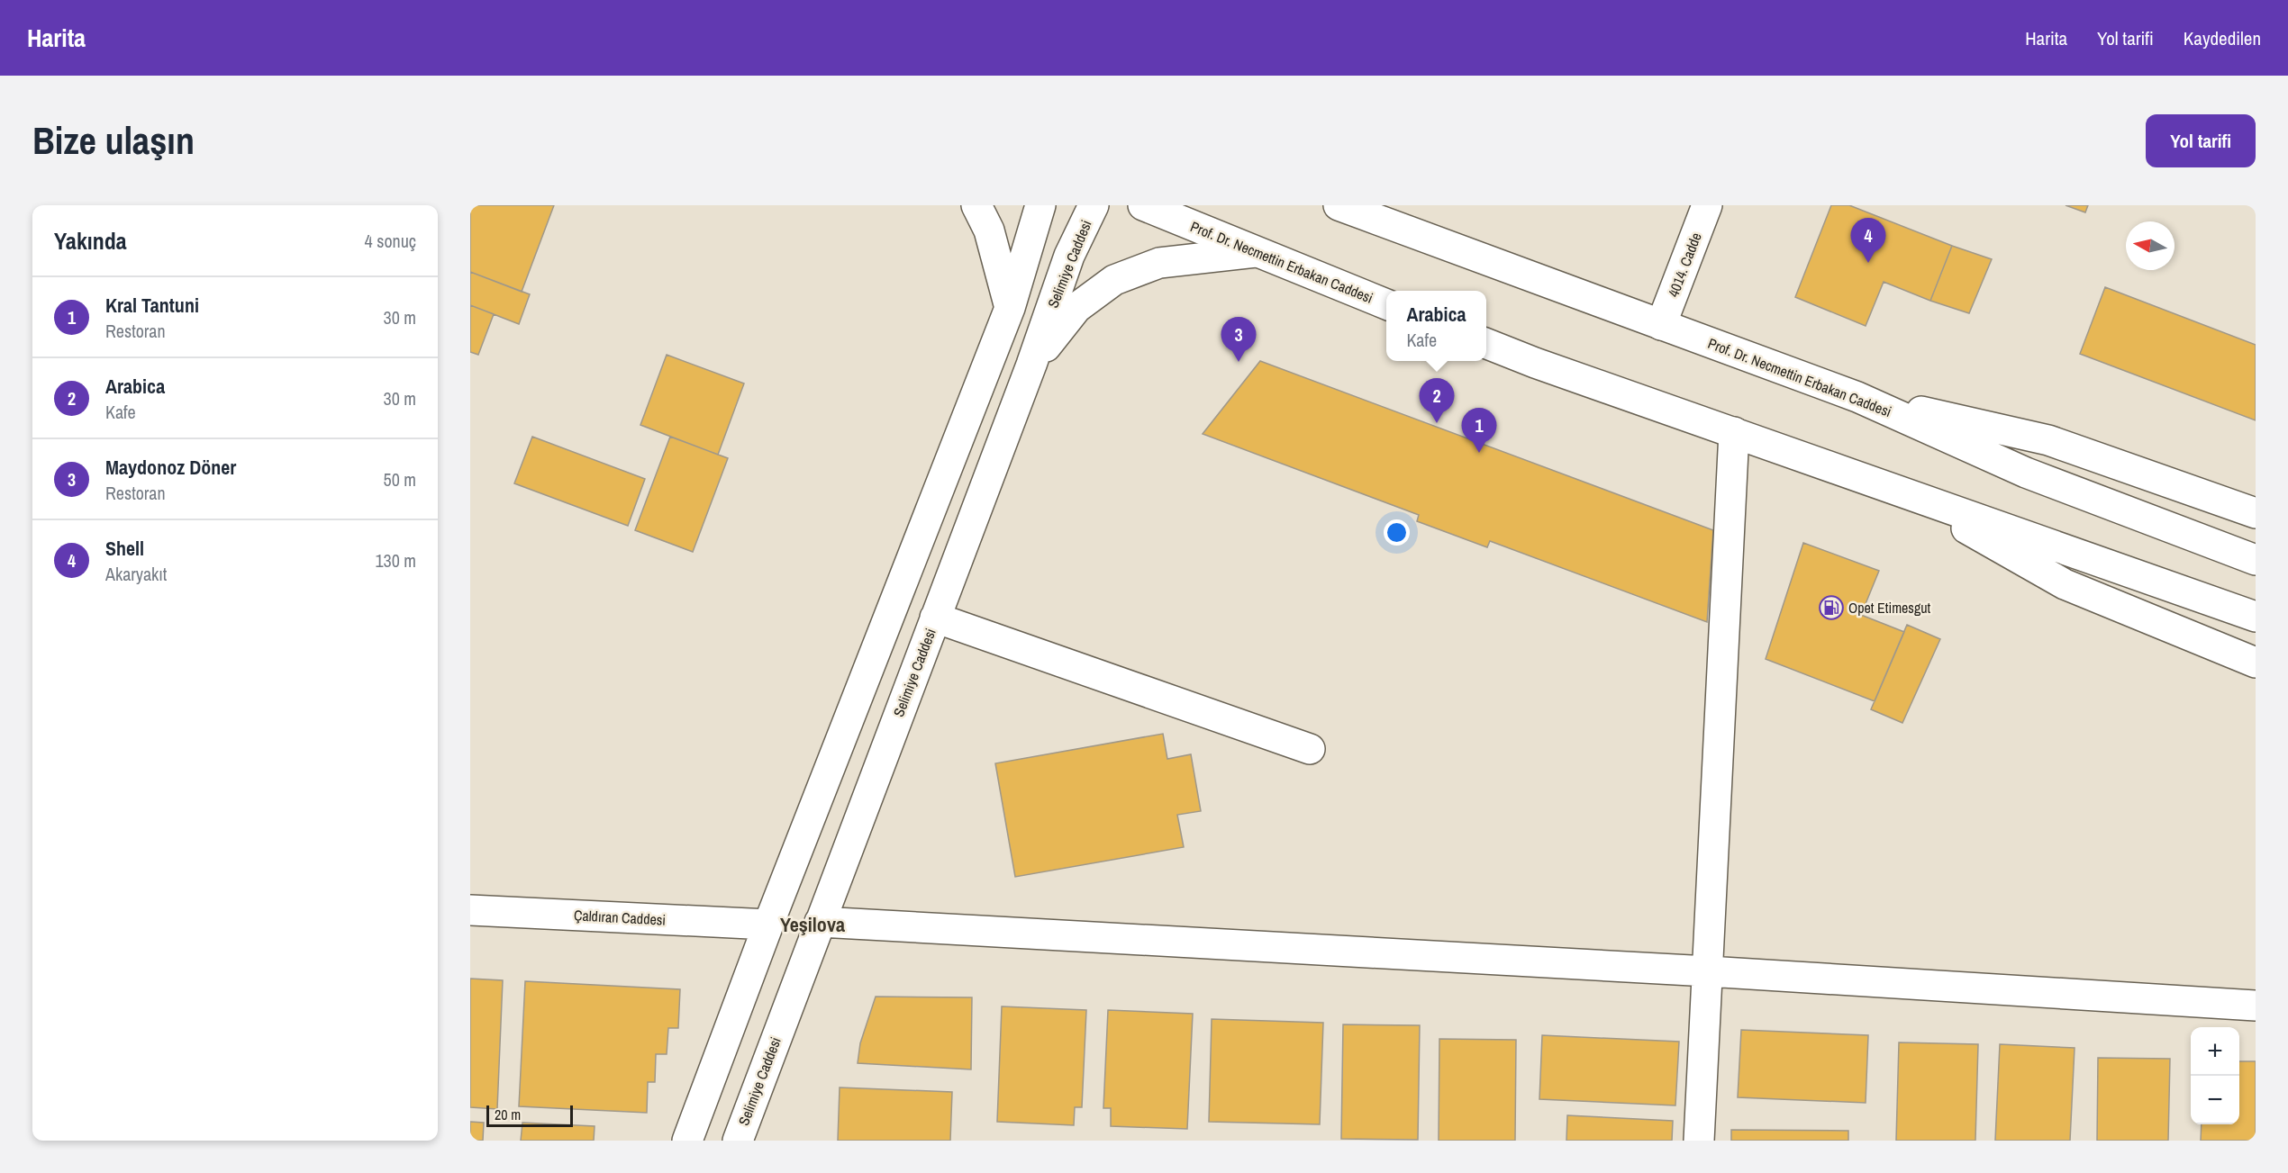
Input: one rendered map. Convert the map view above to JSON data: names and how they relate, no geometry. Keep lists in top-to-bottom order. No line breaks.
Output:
{"streets":{"street":["Prof. Dr. Necmettin Erbakan Caddesi","Selimiye Caddesi","4014. Cadde","Çaldıran Caddesi"]},"crossings":[["Prof. Dr. Necmettin Erbakan Caddesi","4014. Cadde"]],"districts":["Yeşilova"],"places":{"fuel station":["Opet Etimesgut"]},"scale_bar":"20 m","north":"left","page":{"header":"Harita","nav":["Harita","Yol tarifi","Kaydedilen"],"buttons":"Yol tarifi","title":"Bize ulaşın","heading":["Yakında","4 sonuç"],"pins":["4","3","2","1"],"list":[{"mark":"1","name":"Kral Tantuni","note":"Restoran","value":"30 m"},{"mark":"2","name":"Arabica","note":"Kafe","value":"30 m"},{"mark":"3","name":"Maydonoz Döner","note":"Restoran","value":"50 m"},{"mark":"4","name":"Shell","note":"Akaryakıt","value":"130 m"}],"popup":["Arabica","Kafe"],"map_buttons":["+","−"],"scale":"20 m"}}
